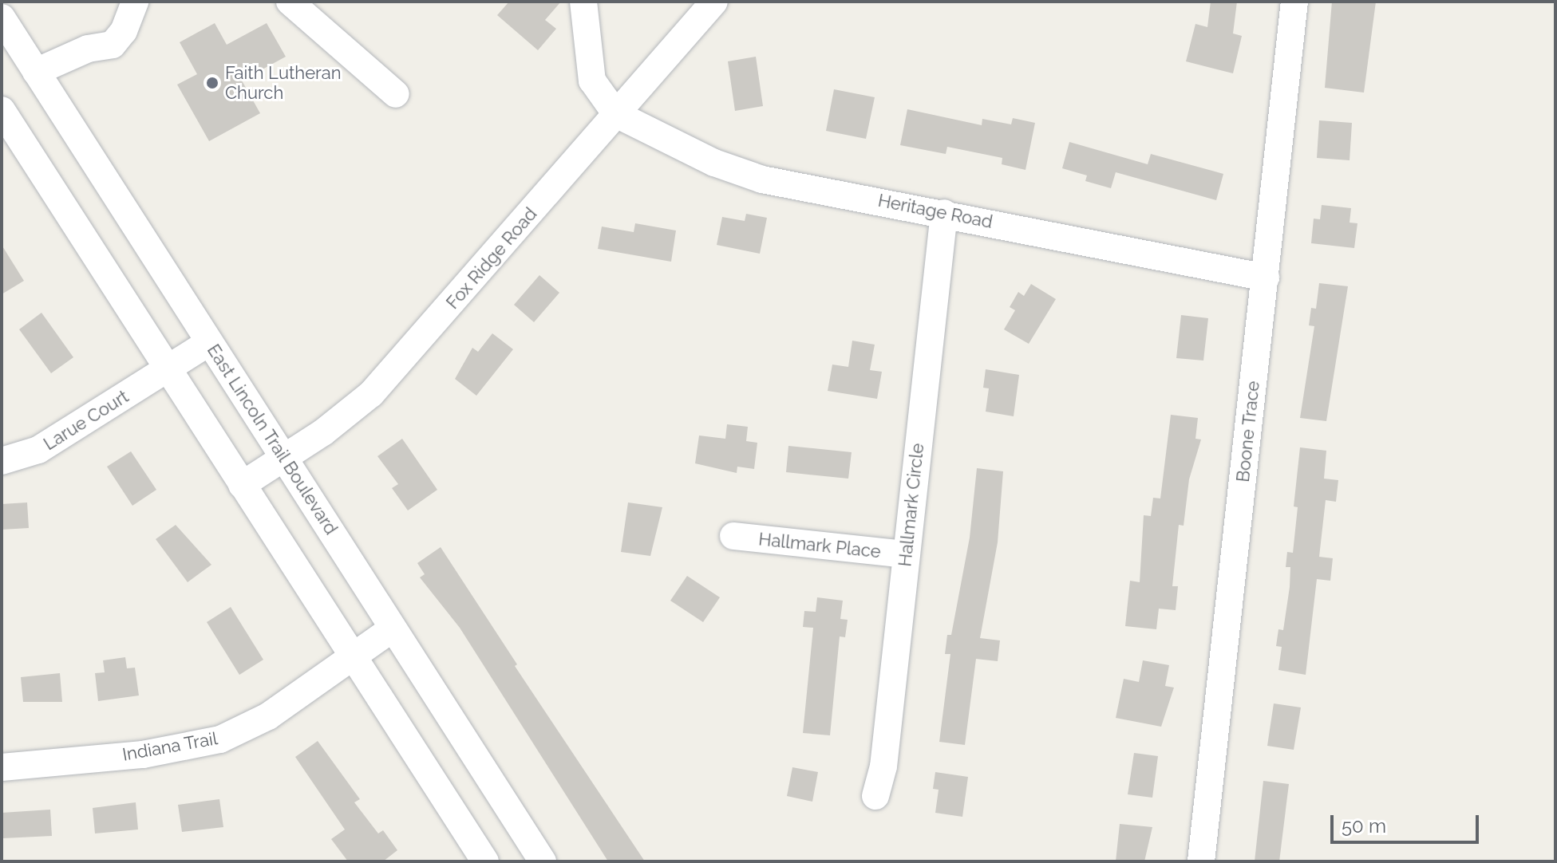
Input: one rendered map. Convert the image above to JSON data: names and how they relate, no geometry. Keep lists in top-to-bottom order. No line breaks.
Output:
{"streets":{"street":["Heritage Road","Fox Ridge Road","Larue Court","Boone Trace","East Lincoln Trail Boulevard","Hallmark Circle","Hallmark Place","Indiana Trail"]},"crossings":[["Heritage Road","Fox Ridge Road"],["Heritage Road","Boone Trace"],["Heritage Road","Hallmark Circle"],["Fox Ridge Road","East Lincoln Trail Boulevard"],["Larue Court","East Lincoln Trail Boulevard"],["East Lincoln Trail Boulevard","Indiana Trail"],["Hallmark Circle","Hallmark Place"]],"places":["Faith Lutheran Church"],"scale_bar":"50 m"}
